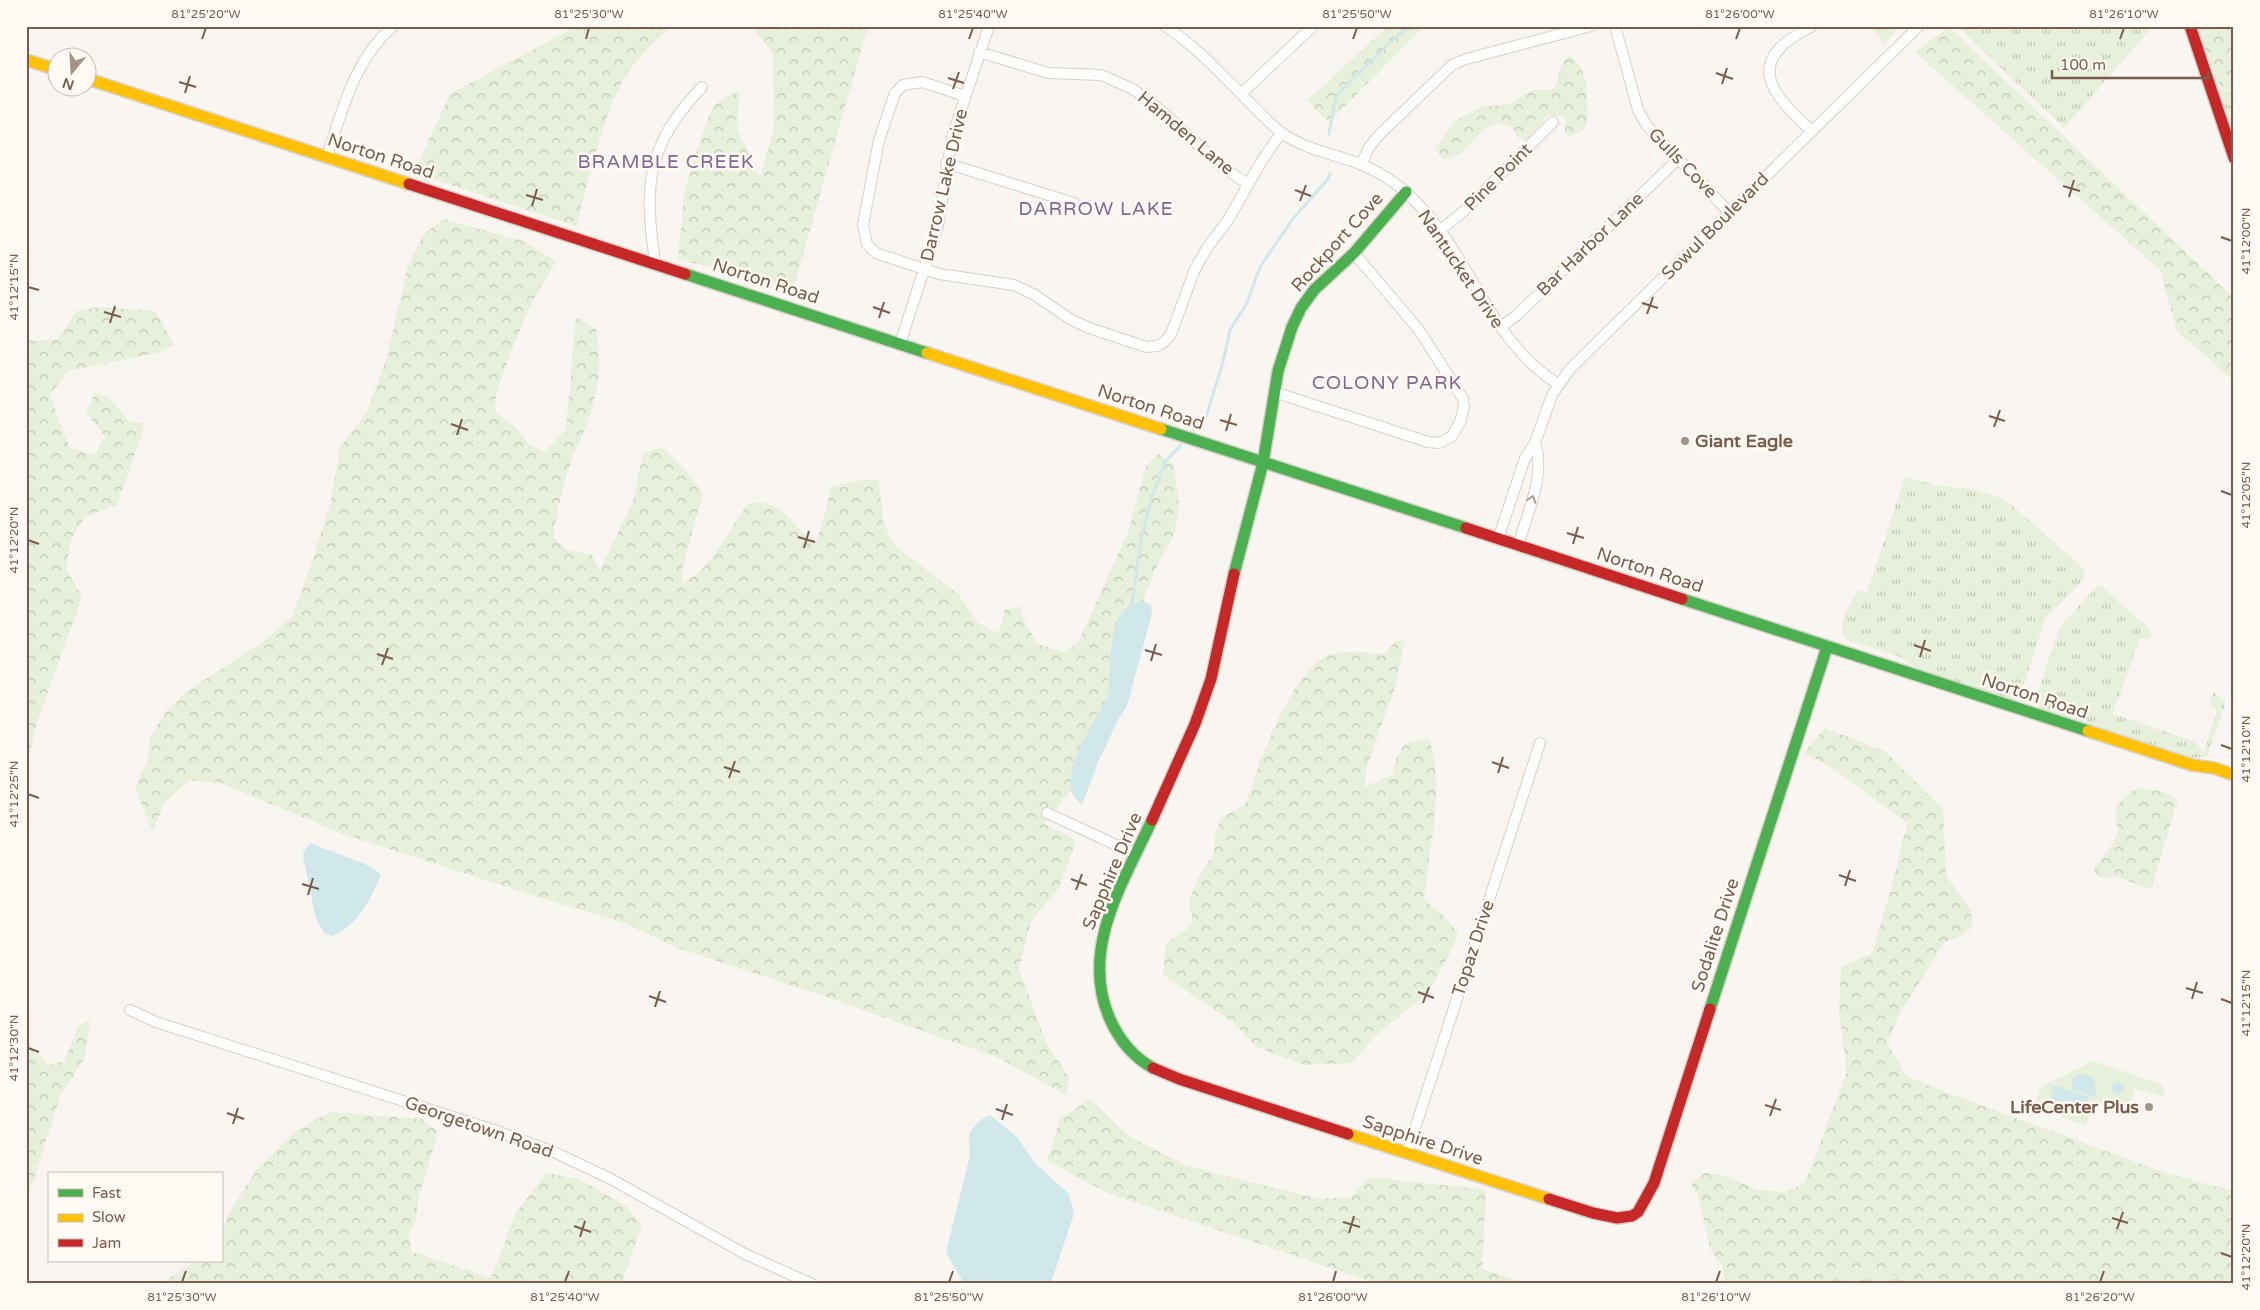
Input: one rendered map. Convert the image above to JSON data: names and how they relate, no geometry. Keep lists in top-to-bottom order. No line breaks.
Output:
{"streets":{"street":["Hamden Lane","Norton Road","Gulls Cove","Pine Point","Darrow Lake Drive","Sowul Boulevard","Rockport Cove","Bar Harbor Lane","Nantucket Drive","Sapphire Drive","Sodalite Drive","Topaz Drive","Georgetown Road"]},"crossings":[["Hamden Lane","Darrow Lake Drive"],["Norton Road","Darrow Lake Drive"],["Norton Road","Sowul Boulevard"],["Norton Road","Rockport Cove"],["Norton Road","Sapphire Drive"],["Norton Road","Sodalite Drive"],["Gulls Cove","Sowul Boulevard"],["Gulls Cove","Bar Harbor Lane"],["Pine Point","Nantucket Drive"],["Sowul Boulevard","Nantucket Drive"],["Rockport Cove","Nantucket Drive"],["Rockport Cove","Sapphire Drive"],["Bar Harbor Lane","Nantucket Drive"],["Sapphire Drive","Sodalite Drive"],["Sapphire Drive","Topaz Drive"]],"districts":["BRAMBLE CREEK","DARROW LAKE","COLONY PARK"],"places":["Giant Eagle","LifeCenter Plus"],"legend":["Fast","Slow","Jam"],"scale_bar":"100 m","north":"bottom","coordinates":["81°25'20\"W","81°25'30\"W","81°25'40\"W","81°25'50\"W","81°26'00\"W","81°26'10\"W","41°12'00\"N","41°12'15\"N","41°12'05\"N","41°12'20\"N","41°12'10\"N","41°12'25\"N","41°12'30\"N","81°26'20\"W"]}
